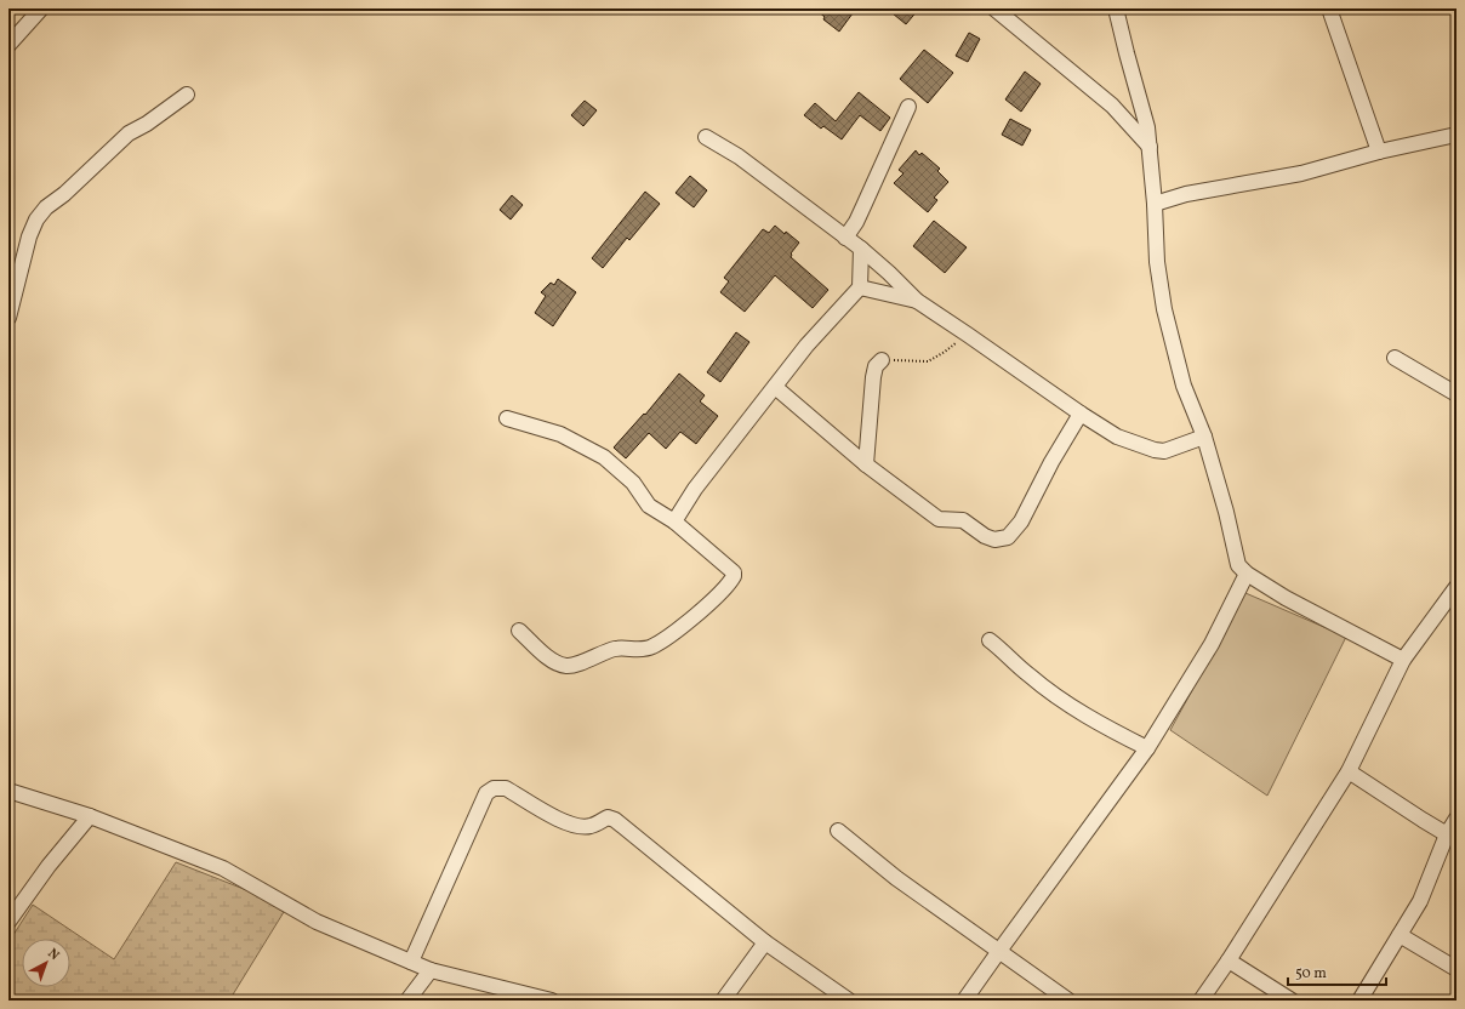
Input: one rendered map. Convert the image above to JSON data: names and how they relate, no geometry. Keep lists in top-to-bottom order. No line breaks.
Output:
{"scale_bar":"50 m","north":"top right"}
